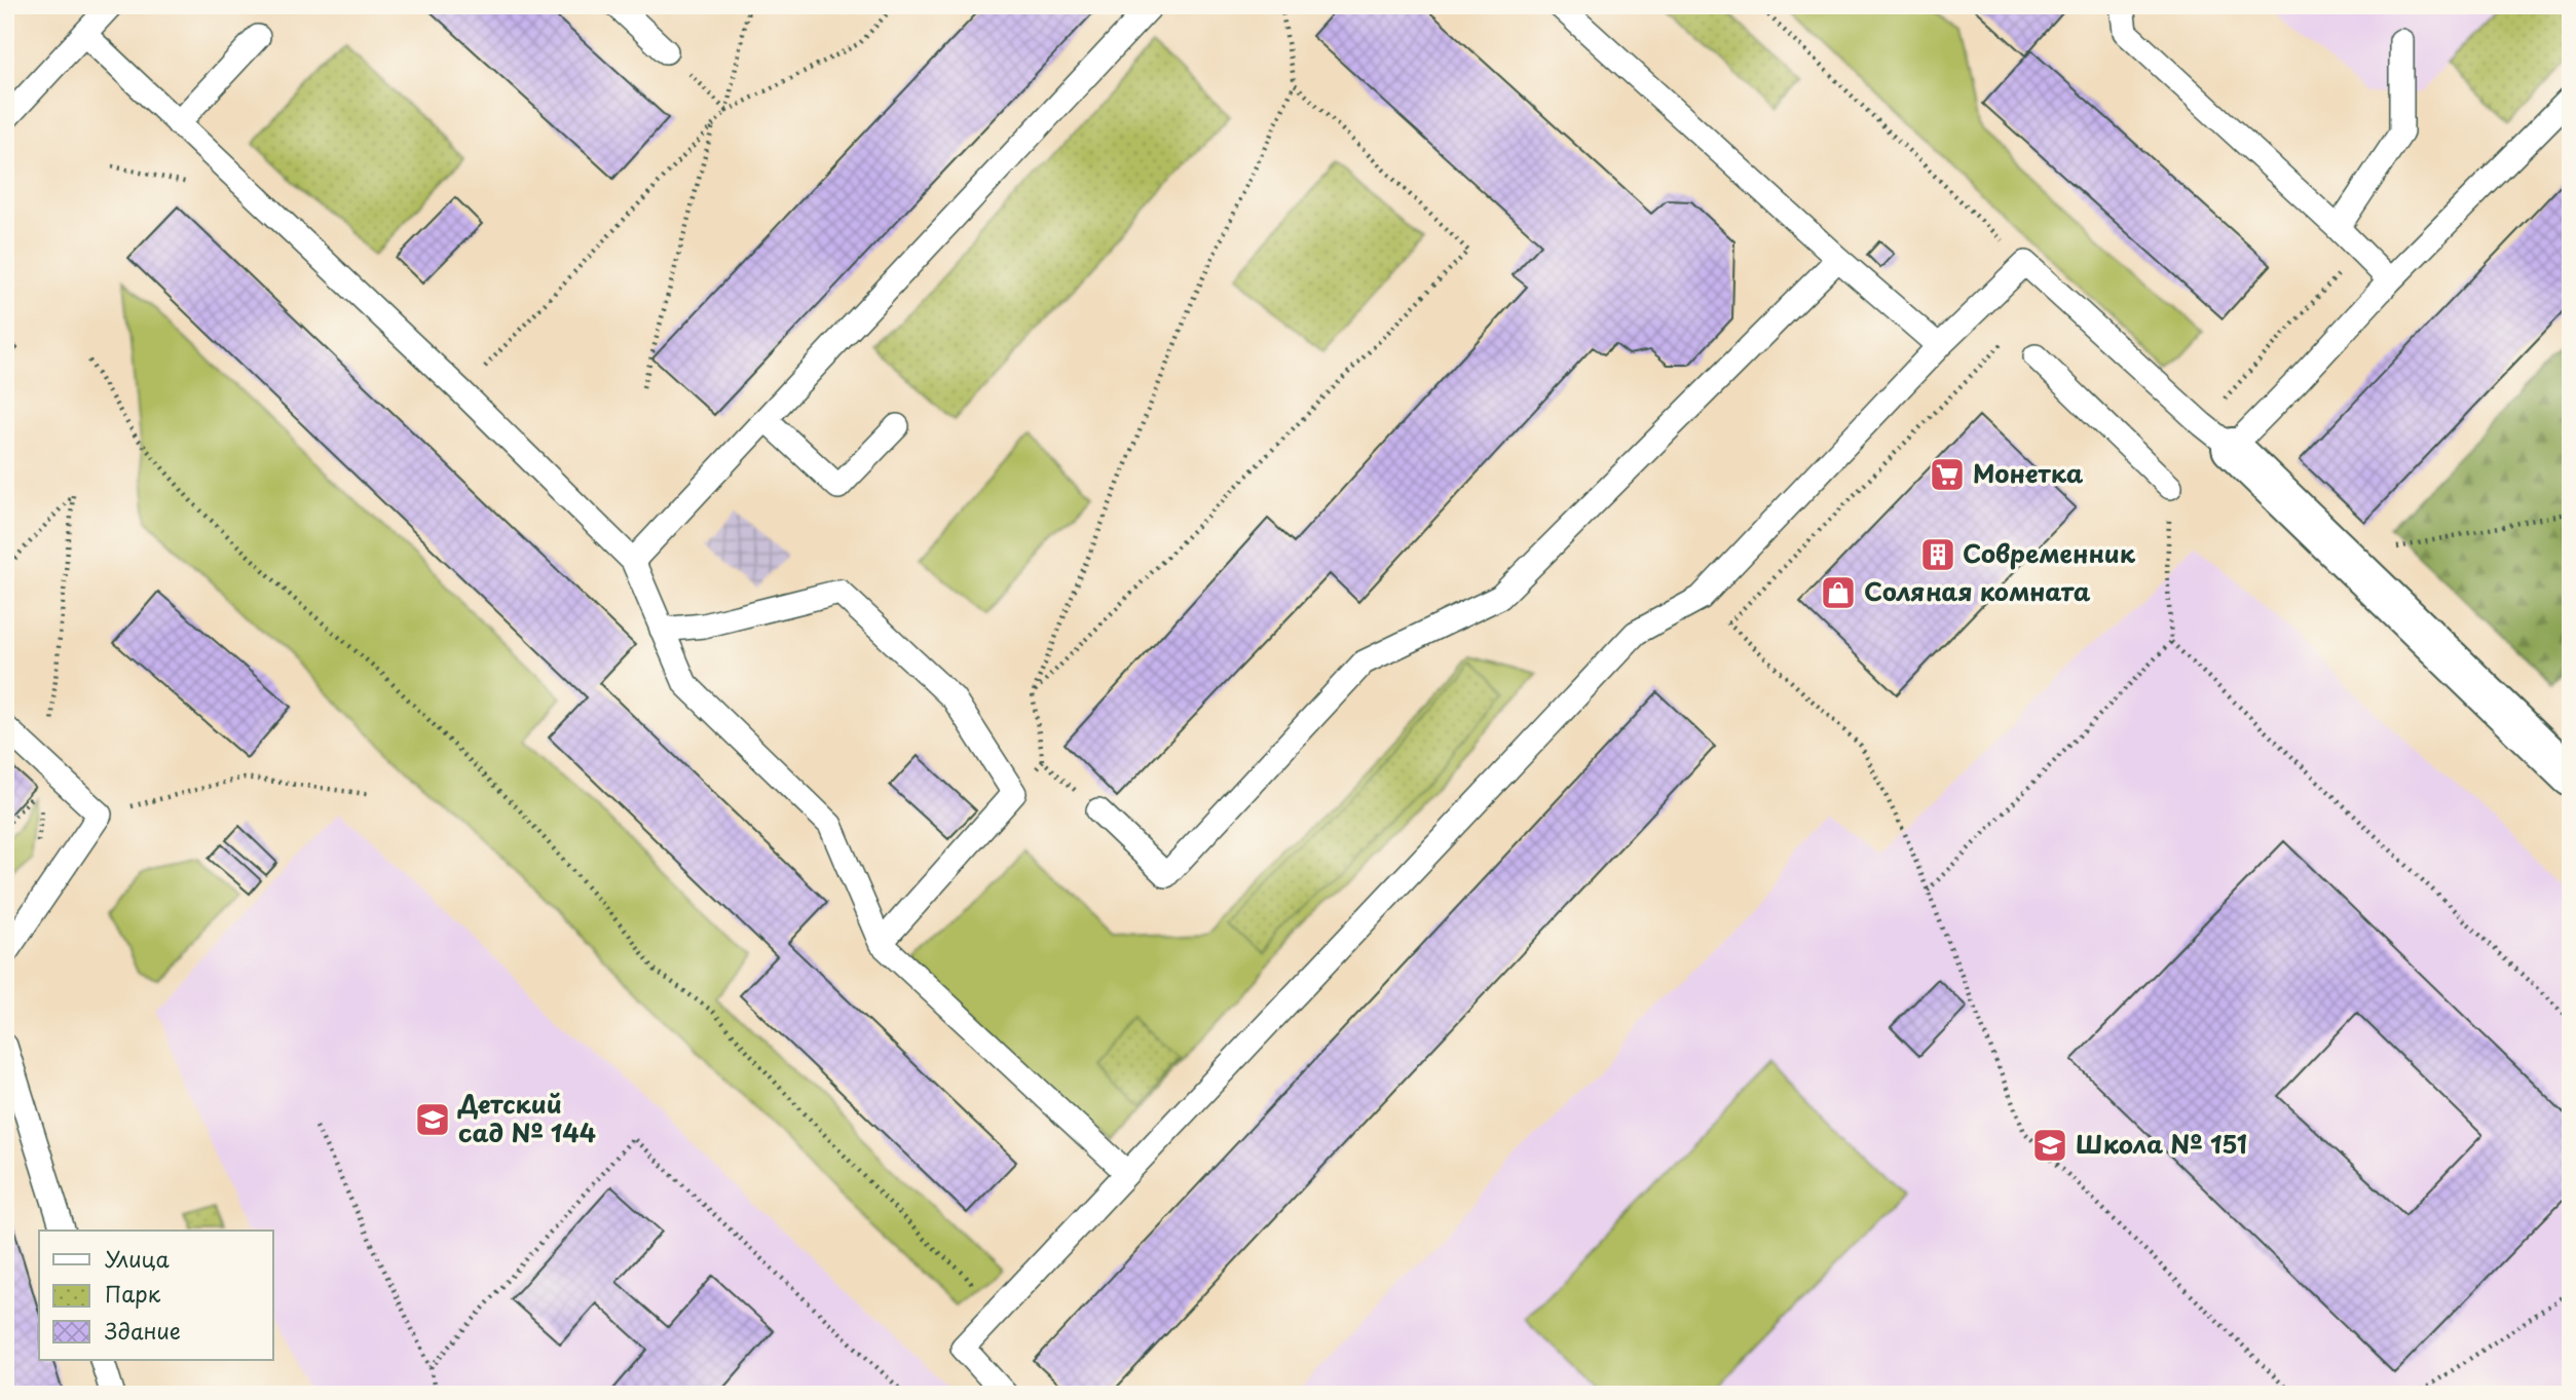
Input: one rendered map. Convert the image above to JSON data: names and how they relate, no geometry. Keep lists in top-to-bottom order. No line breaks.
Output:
{"places":{"supermarket":["Монетка"],"building":["Современник"],"shop":["Соляная комната"],"school or university":["Детский сад № 144","Школа № 151"]},"legend":["Улица","Парк","Здание"]}
